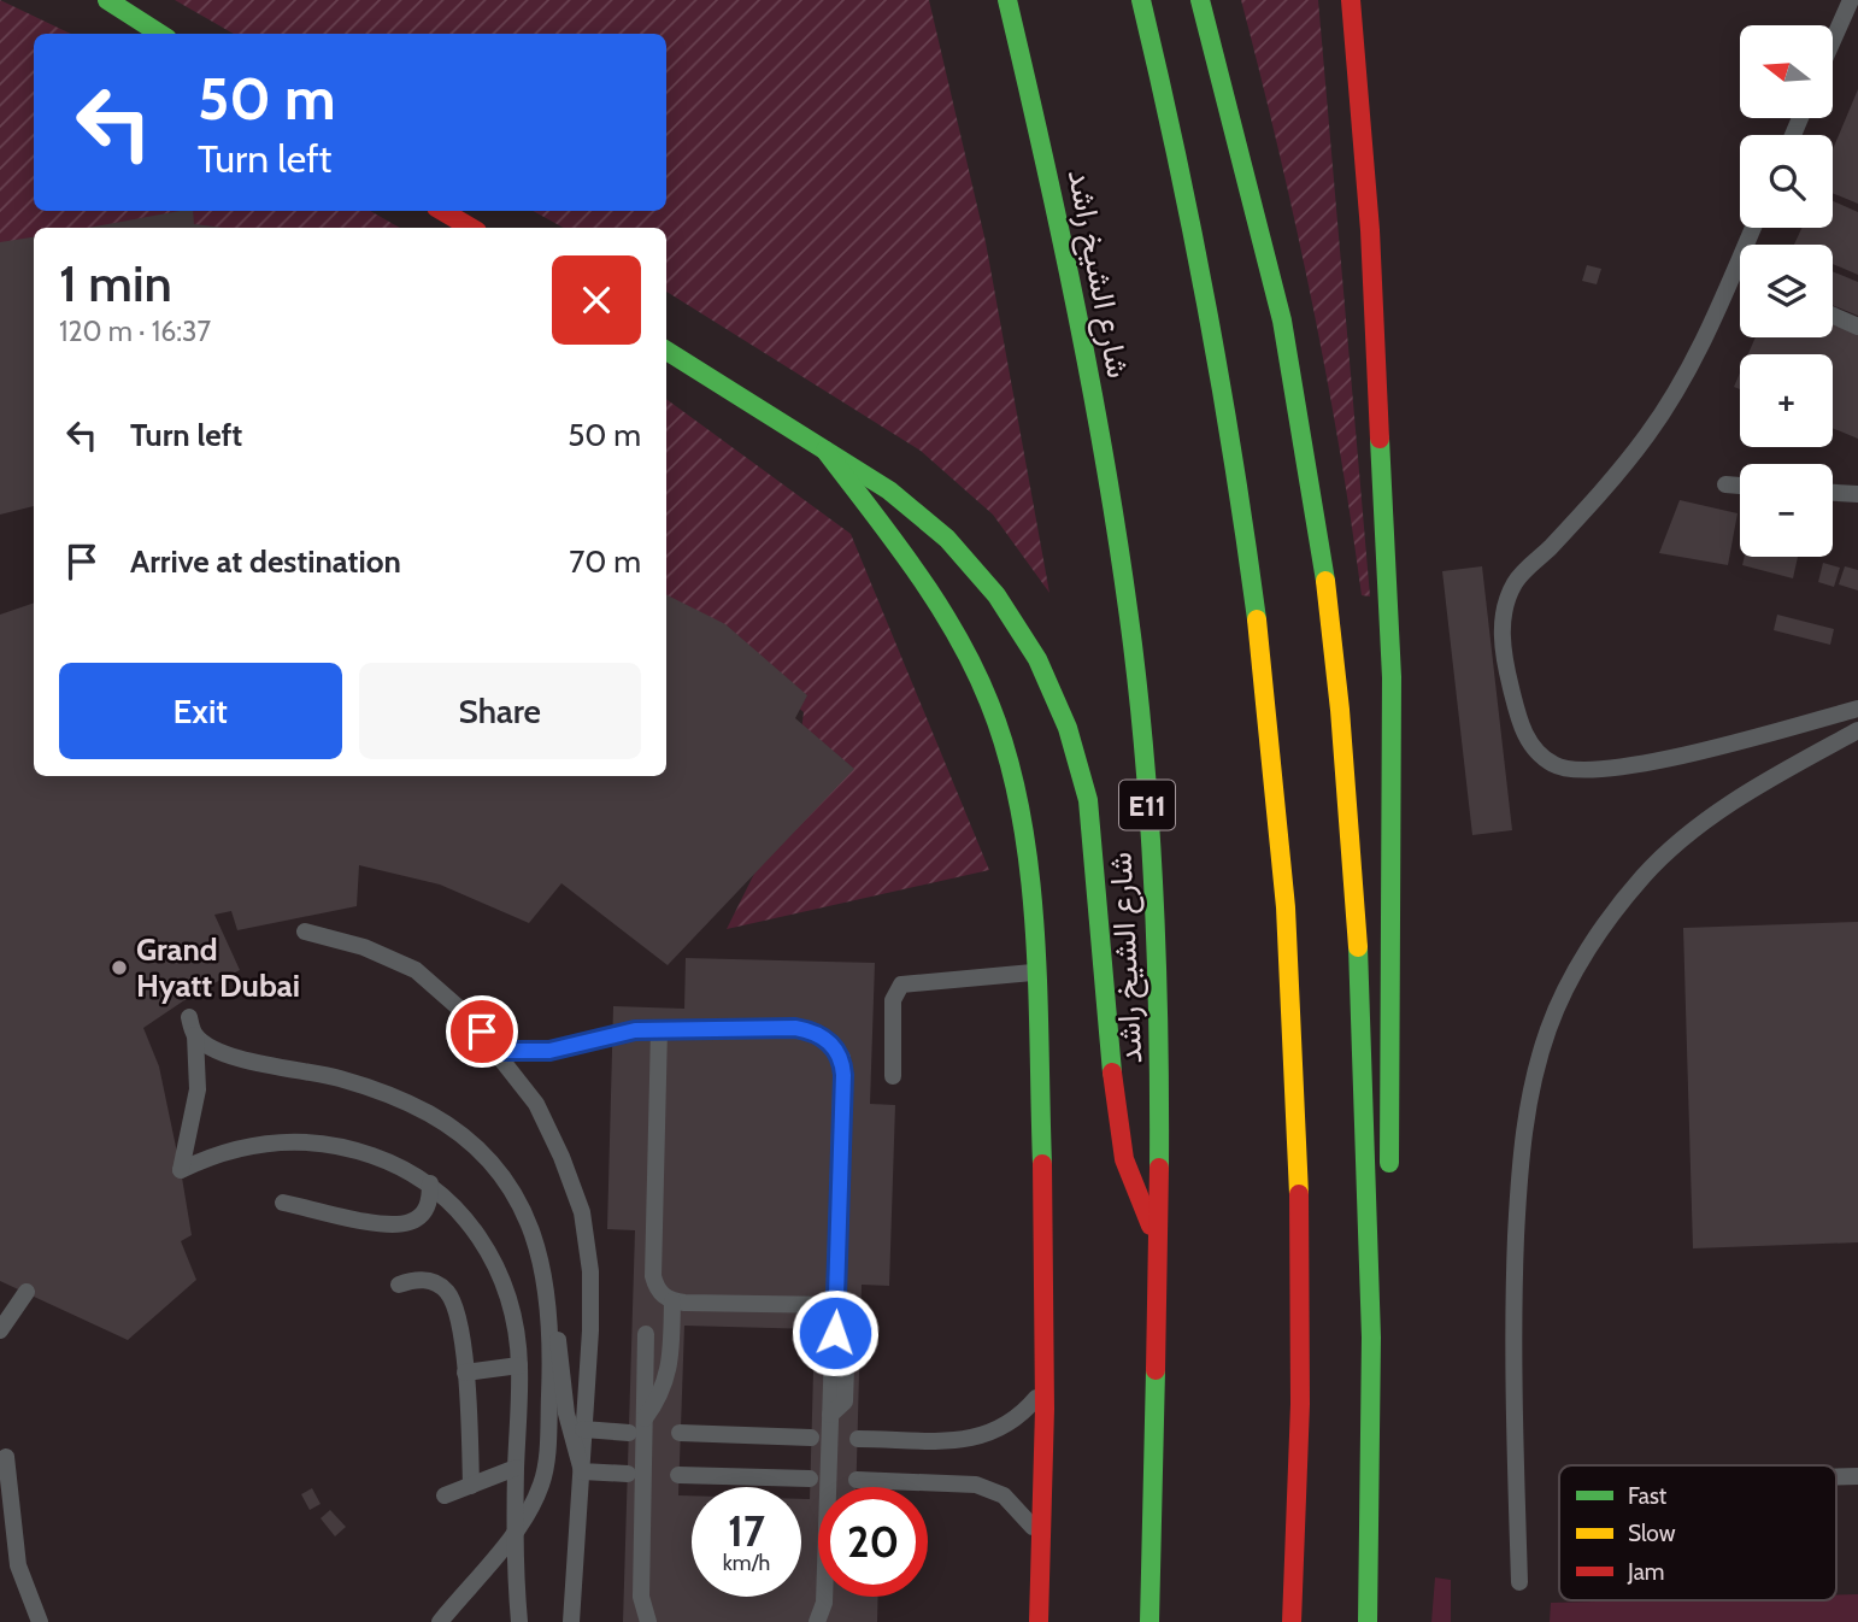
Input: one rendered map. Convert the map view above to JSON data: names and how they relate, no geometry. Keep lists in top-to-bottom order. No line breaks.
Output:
{"streets":{"main road":["شارع الشيخ راشد","E11"]},"places":["Grand Hyatt Dubai"],"legend":["Fast","Slow","Jam"],"north":"left","page":{"map_buttons":["+","−"],"turn":["50 m","Turn left"],"heading":["1 min","120 m · 16:37"],"list":[{"name":"Turn left","value":"50 m"},{"name":"Arrive at destination","value":"70 m"}],"buttons":["Exit","Share"],"speed":"17 km/h","limit":"20"}}
